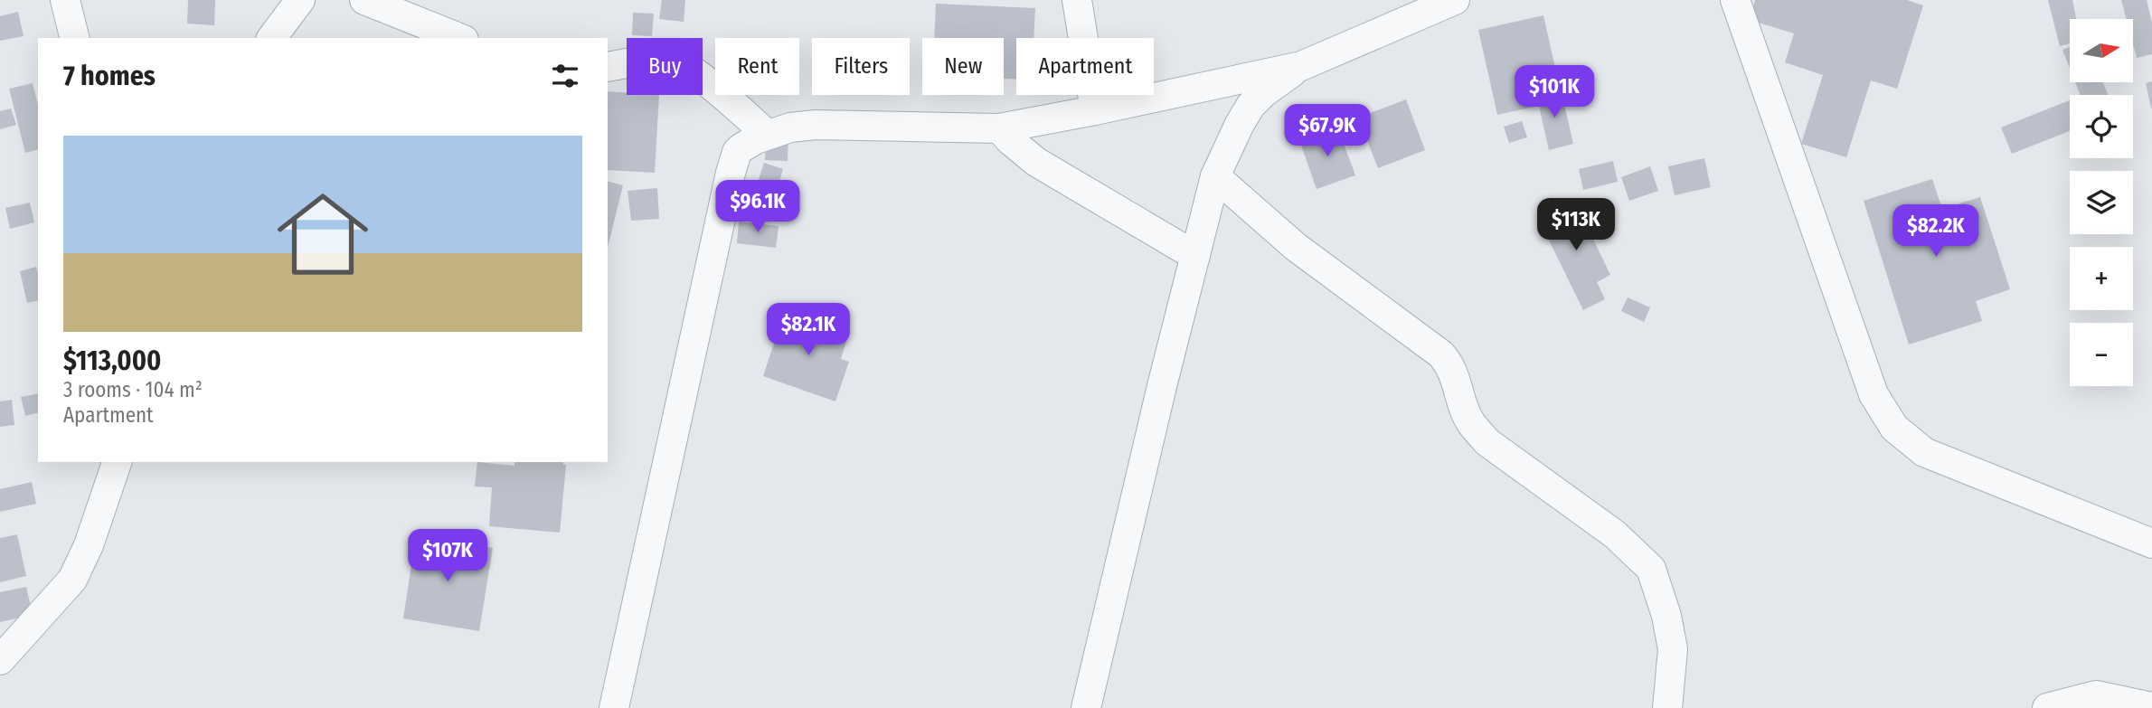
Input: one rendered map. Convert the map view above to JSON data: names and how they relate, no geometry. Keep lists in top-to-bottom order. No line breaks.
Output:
{"north":"right","page":{"map_buttons":["+","−"],"chip":["Buy","Rent","Filters","New","Apartment"],"heading":"7 homes","price":["$101K","$67.9K","$96.1K","$113K","$82.2K","$82.1K","$107K"],"list":[{"name":"$113,000","note":"3 rooms · 104 m² · Apartment"}]}}
